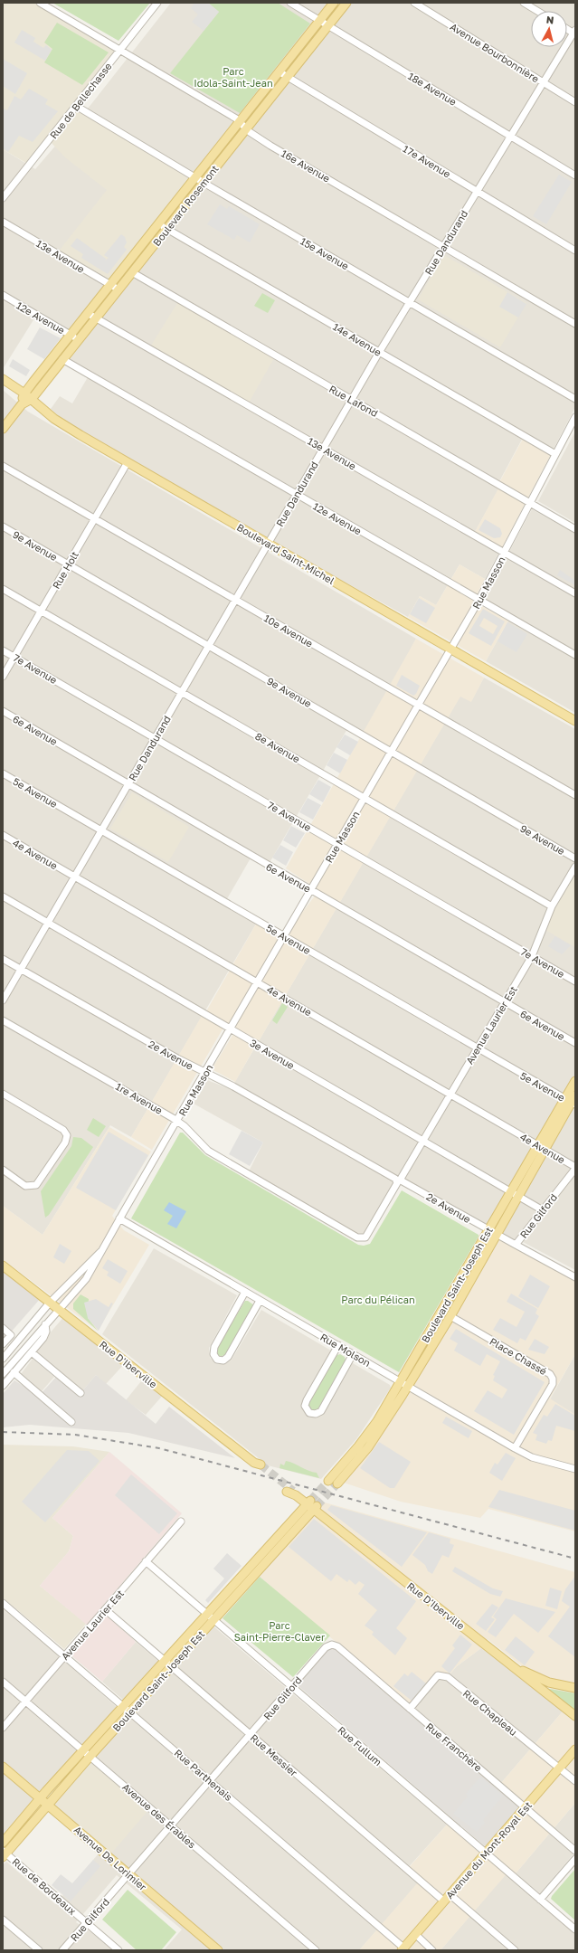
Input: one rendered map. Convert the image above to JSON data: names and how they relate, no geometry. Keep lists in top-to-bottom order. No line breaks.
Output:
{"streets":{"main road":["Boulevard Rosemont","Boulevard Saint-Michel","Boulevard Saint-Joseph Est","Rue D'Iberville","Avenue du Mont-Royal Est","Avenue De Lorimier"],"street":["Avenue Bourbonnière","18e Avenue","Rue de Bellechasse","17e Avenue","16e Avenue","Rue Dandurand","15e Avenue","13e Avenue","12e Avenue","14e Avenue","Rue Lafond","9e Avenue","Rue Holt","Rue Masson","10e Avenue","7e Avenue","6e Avenue","8e Avenue","5e Avenue","4e Avenue","Avenue Laurier Est","3e Avenue","2e Avenue","1re Avenue","Rue Gilford","Rue Molson","Place Chassé","Rue Chapleau","Rue Fullum","Rue Franchère","Rue Messier","Rue Parthenais","Avenue des Érables","Rue de Bordeaux"]},"crossings":[["Avenue Bourbonnière","Rue Dandurand"],["18e Avenue","Boulevard Rosemont"],["18e Avenue","Rue Dandurand"],["Rue de Bellechasse","16e Avenue"],["Rue de Bellechasse","15e Avenue"],["17e Avenue","Boulevard Rosemont"],["17e Avenue","Rue Dandurand"],["16e Avenue","Boulevard Rosemont"],["16e Avenue","Rue Dandurand"],["Boulevard Rosemont","15e Avenue"],["Boulevard Rosemont","13e Avenue"],["Boulevard Rosemont","12e Avenue"],["Boulevard Rosemont","14e Avenue"],["Boulevard Rosemont","Rue Lafond"],["Boulevard Rosemont","Boulevard Saint-Michel"],["Rue Dandurand","15e Avenue"],["Rue Dandurand","13e Avenue"],["Rue Dandurand","12e Avenue"],["Rue Dandurand","14e Avenue"],["Rue Dandurand","Rue Lafond"],["Rue Dandurand","9e Avenue"],["Rue Dandurand","Boulevard Saint-Michel"],["Rue Dandurand","10e Avenue"],["Rue Dandurand","7e Avenue"],["Rue Dandurand","6e Avenue"],["Rue Dandurand","8e Avenue"],["Rue Dandurand","5e Avenue"],["Rue Dandurand","4e Avenue"],["Rue Dandurand","3e Avenue"],["Rue Dandurand","2e Avenue"],["13e Avenue","Rue Masson"],["12e Avenue","Rue Masson"],["14e Avenue","Rue Masson"],["Rue Lafond","Rue Masson"],["9e Avenue","Rue Holt"],["9e Avenue","Rue Masson"],["Boulevard Saint-Michel","Rue Holt"],["Boulevard Saint-Michel","Rue Masson"],["Rue Holt","10e Avenue"],["Rue Holt","7e Avenue"],["Rue Holt","8e Avenue"],["Rue Masson","10e Avenue"],["Rue Masson","7e Avenue"],["Rue Masson","6e Avenue"],["Rue Masson","8e Avenue"],["Rue Masson","5e Avenue"],["Rue Masson","4e Avenue"],["Rue Masson","3e Avenue"],["Rue Masson","2e Avenue"],["Rue Masson","1re Avenue"],["Rue Masson","Rue Molson"],["Rue Masson","Rue D'Iberville"],["7e Avenue","Avenue Laurier Est"],["6e Avenue","Avenue Laurier Est"],["8e Avenue","Avenue Laurier Est"],["5e Avenue","Avenue Laurier Est"],["5e Avenue","Boulevard Saint-Joseph Est"],["4e Avenue","Avenue Laurier Est"],["4e Avenue","Rue Gilford"],["4e Avenue","Boulevard Saint-Joseph Est"],["Avenue Laurier Est","3e Avenue"],["Avenue Laurier Est","2e Avenue"],["Avenue Laurier Est","1re Avenue"],["Avenue Laurier Est","Rue Fullum"],["Avenue Laurier Est","Rue Messier"],["Avenue Laurier Est","Rue Parthenais"],["Avenue Laurier Est","Avenue des Érables"],["3e Avenue","Rue Gilford"],["3e Avenue","Boulevard Saint-Joseph Est"],["2e Avenue","Rue Gilford"],["2e Avenue","Boulevard Saint-Joseph Est"],["Rue Gilford","Boulevard Saint-Joseph Est"],["Rue Gilford","Rue Fullum"],["Rue Gilford","Rue Franchère"],["Rue Gilford","Rue Messier"],["Rue Gilford","Rue Parthenais"],["Rue Gilford","Avenue des Érables"],["Rue Gilford","Avenue De Lorimier"],["Rue Gilford","Rue de Bordeaux"],["Boulevard Saint-Joseph Est","Rue Molson"],["Boulevard Saint-Joseph Est","Place Chassé"],["Boulevard Saint-Joseph Est","Rue D'Iberville"],["Boulevard Saint-Joseph Est","Rue Fullum"],["Boulevard Saint-Joseph Est","Rue Messier"],["Boulevard Saint-Joseph Est","Rue Parthenais"],["Boulevard Saint-Joseph Est","Avenue des Érables"],["Boulevard Saint-Joseph Est","Avenue De Lorimier"],["Boulevard Saint-Joseph Est","Rue de Bordeaux"],["Rue Molson","Place Chassé"],["Rue Chapleau","Rue Franchère"],["Rue Chapleau","Avenue du Mont-Royal Est"],["Rue Fullum","Avenue du Mont-Royal Est"],["Rue Franchère","Avenue du Mont-Royal Est"],["Rue Messier","Avenue du Mont-Royal Est"],["Rue Parthenais","Avenue du Mont-Royal Est"]],"parks":["Parc Idola-Saint-Jean","Parc du Pélican","Parc Saint-Pierre-Claver"],"north":"top"}
